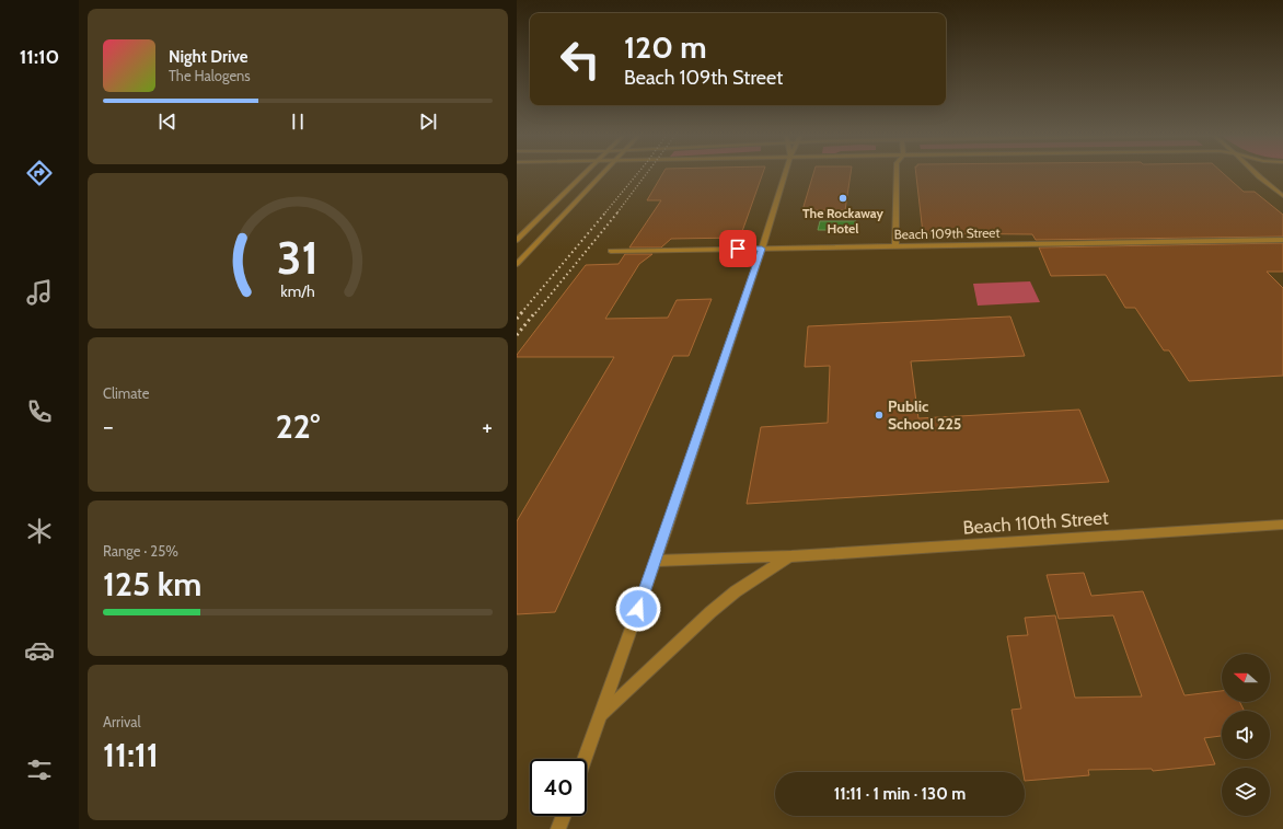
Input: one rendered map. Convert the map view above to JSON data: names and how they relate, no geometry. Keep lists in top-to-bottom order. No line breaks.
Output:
{"streets":{"street":["Beach 109th Street","Beach 110th Street"]},"places":["The Rockaway Hotel","Public School 225"],"north":"left","page":{"tabs":"11:10","turn":["120 m","Beach 109th Street"],"song":["Night Drive","The Halogens"],"tile":["Climate",["Range · 25%","125 km"],["Arrival","11:11"]],"heat":["−","22°","+"],"limit":"40","trip":"11:11 · 1 min · 130 m","gauge":["31","km/h"]}}
